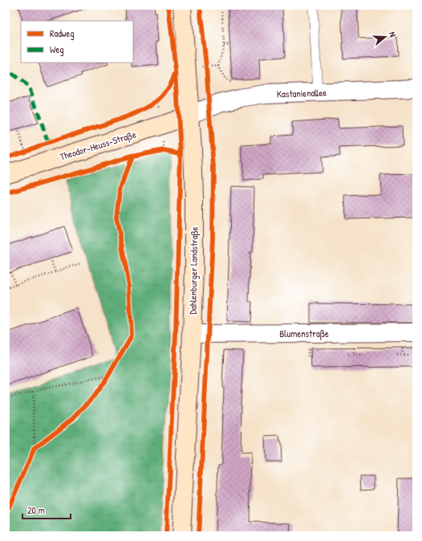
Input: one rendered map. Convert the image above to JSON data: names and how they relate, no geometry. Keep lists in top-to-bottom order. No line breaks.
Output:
{"streets":{"main road":["Theodor-Heuss-Straße","Dahlenburger Landstraße"],"street":["Kastanienallee","Blumenstraße"]},"crossings":[["Kastanienallee","Theodor-Heuss-Straße"],["Kastanienallee","Dahlenburger Landstraße"],["Theodor-Heuss-Straße","Dahlenburger Landstraße"],["Dahlenburger Landstraße","Blumenstraße"]],"legend":["Radweg","Weg"],"scale_bar":"20 m","north":"right"}
